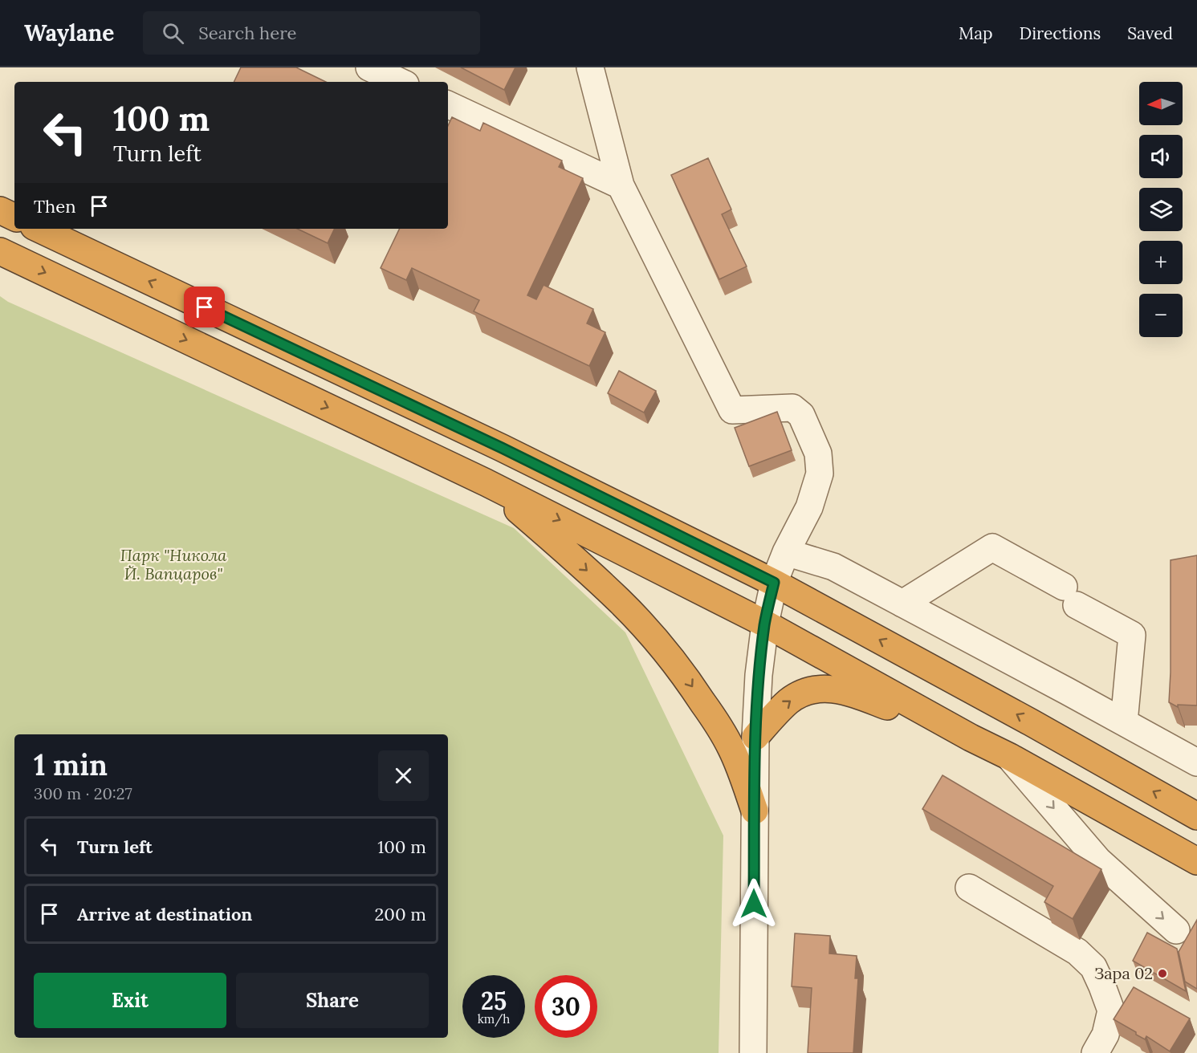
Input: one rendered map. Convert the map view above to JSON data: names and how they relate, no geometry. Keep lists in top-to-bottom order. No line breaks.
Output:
{"parks":["Парк \"Никола Й. Вапцаров\""],"places":["Зара 02"],"north":"left","page":{"header":"Waylane","search":"Search here","nav":["Map","Directions","Saved"],"map_buttons":["+","−"],"turn":["100 m","Turn left"],"then":"Then","heading":["1 min","300 m · 20:27"],"list":[{"name":"Turn left","value":"100 m"},{"name":"Arrive at destination","value":"200 m"}],"buttons":["Exit","Share"],"speed":"25 km/h","limit":"30"}}
